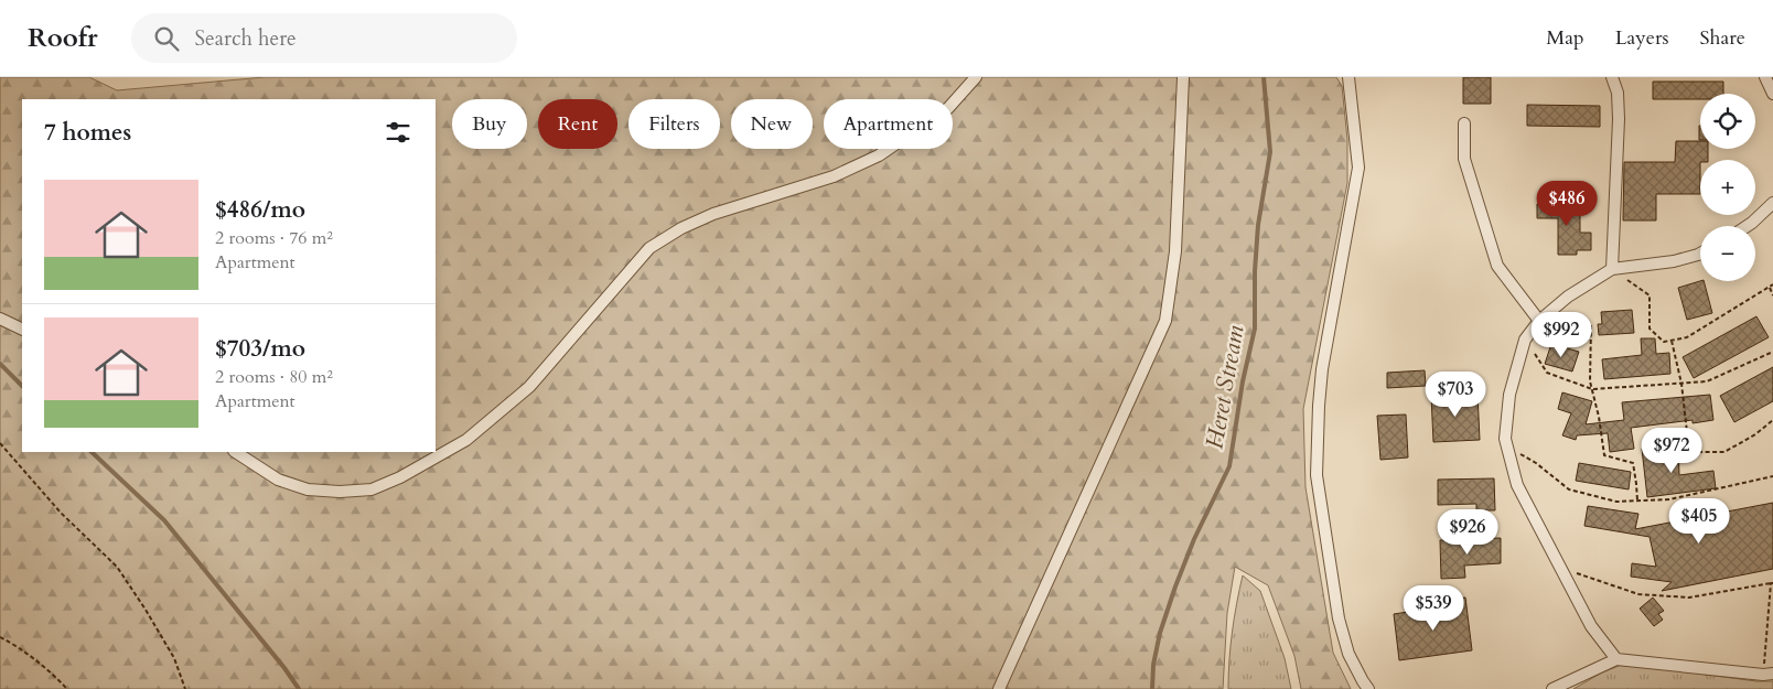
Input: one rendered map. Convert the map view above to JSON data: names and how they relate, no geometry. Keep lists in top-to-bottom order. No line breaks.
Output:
{"water":["Heret Stream"],"page":{"header":"Roofr","search":"Search here","nav":["Map","Layers","Share"],"map_buttons":["+","−"],"chip":["Buy","Rent","Filters","New","Apartment"],"heading":"7 homes","list":[{"name":"$486/mo","note":"2 rooms · 76 m² · Apartment"},{"name":"$703/mo","note":"2 rooms · 80 m² · Apartment"}],"price":["$486","$992","$703","$972","$405","$926","$539"]}}
